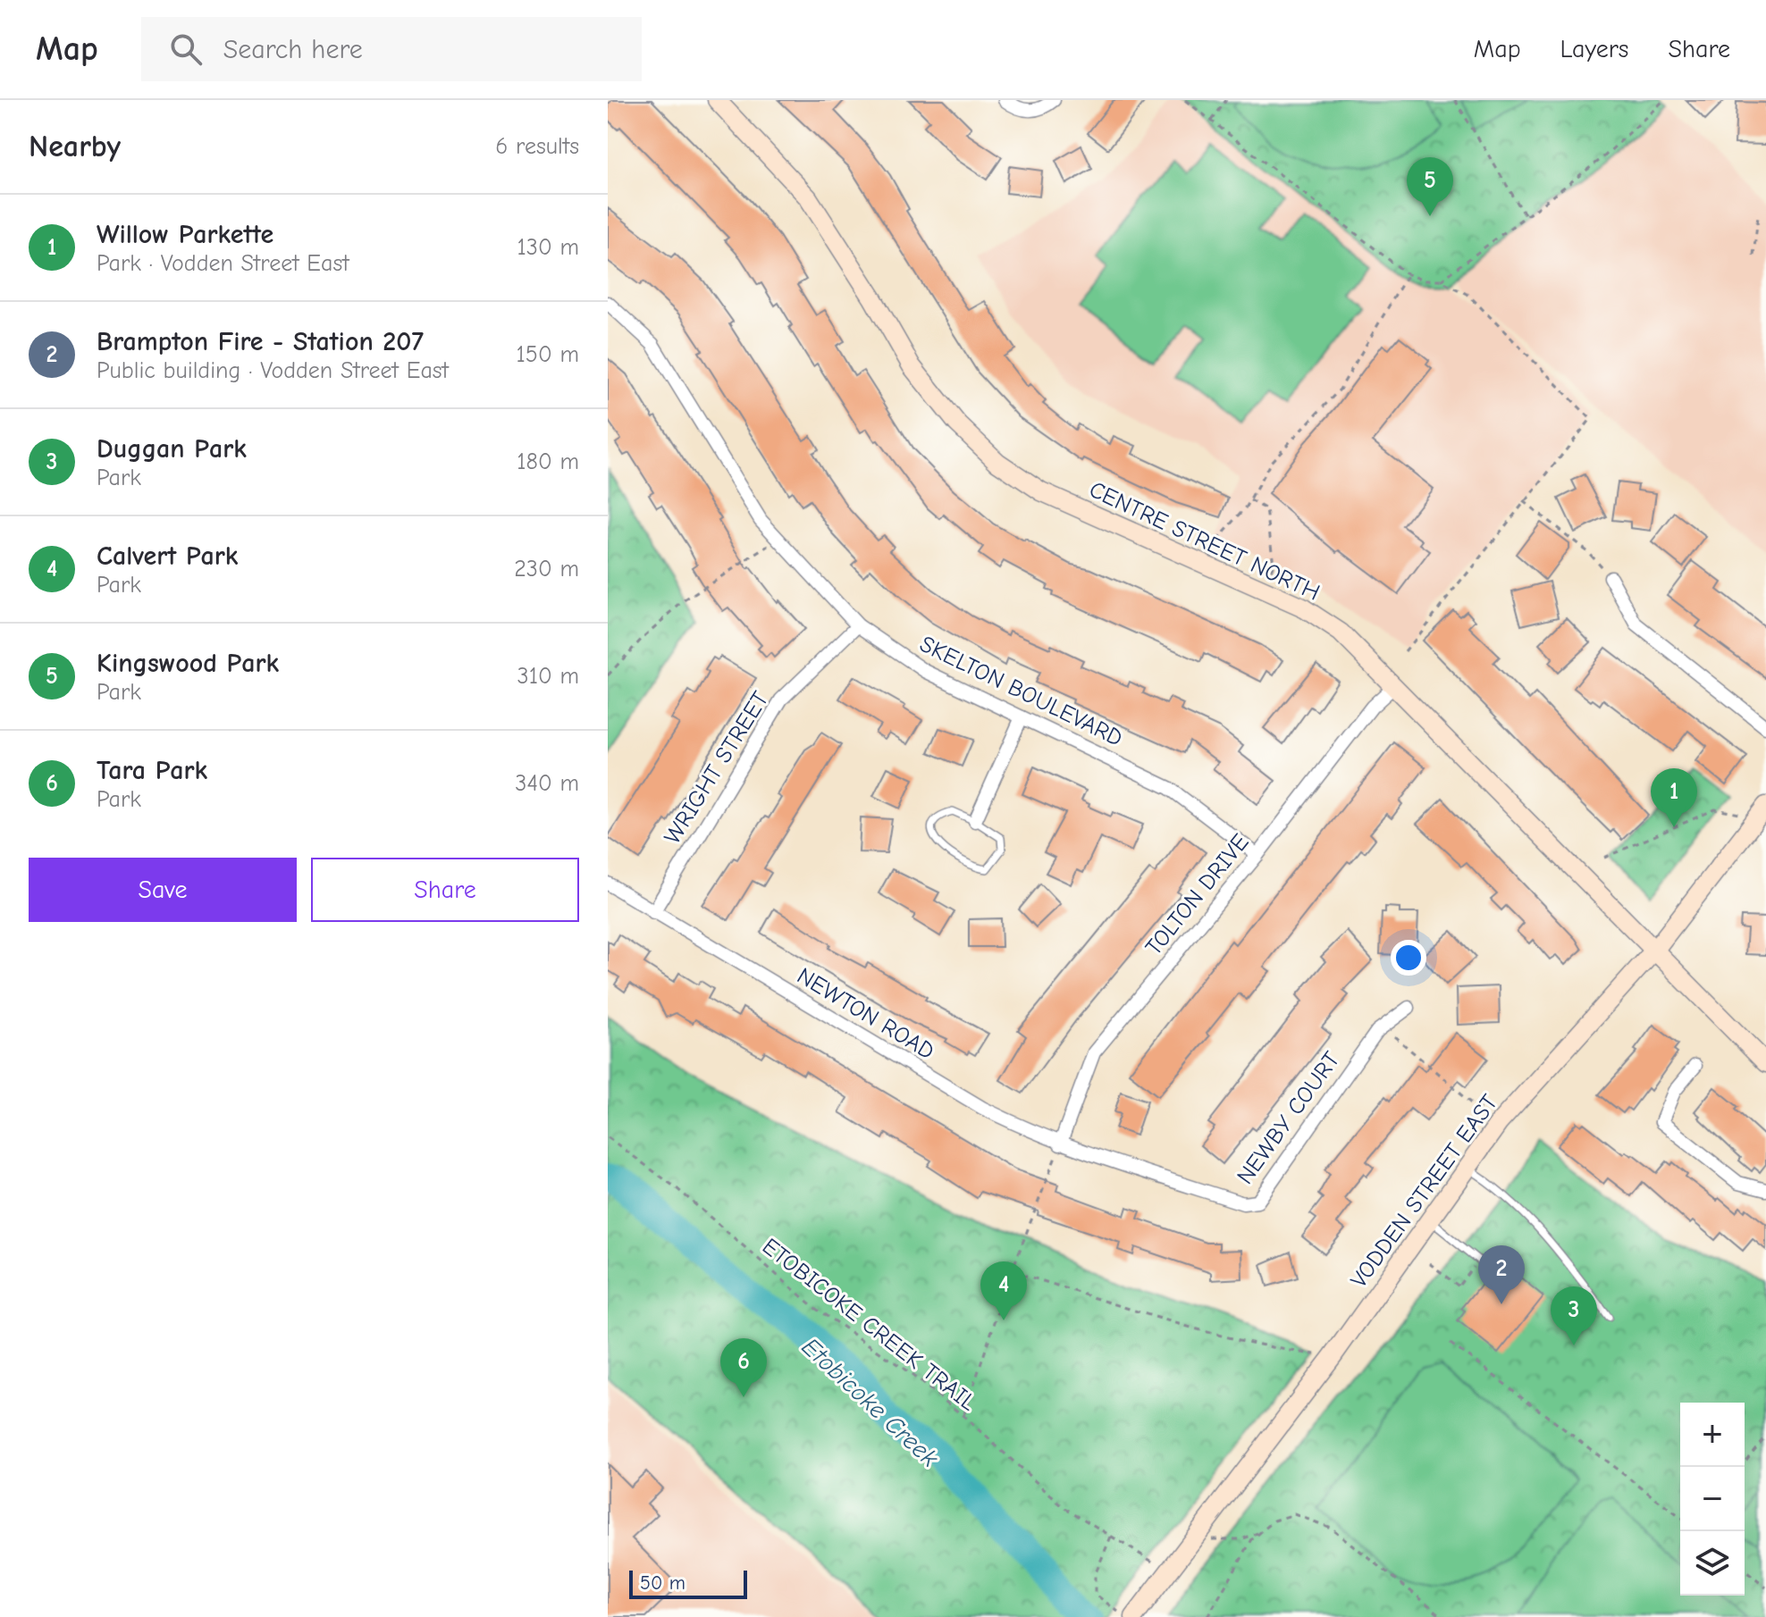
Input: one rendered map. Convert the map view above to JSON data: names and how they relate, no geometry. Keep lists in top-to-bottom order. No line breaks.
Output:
{"streets":{"street":["CENTRE STREET NORTH","SKELTON BOULEVARD","WRIGHT STREET","TOLTON DRIVE","NEWTON ROAD","NEWBY COURT","VODDEN STREET EAST"],"path":["ETOBICOKE CREEK TRAIL"]},"crossings":[["CENTRE STREET NORTH","TOLTON DRIVE"],["CENTRE STREET NORTH","VODDEN STREET EAST"],["SKELTON BOULEVARD","WRIGHT STREET"],["SKELTON BOULEVARD","TOLTON DRIVE"],["WRIGHT STREET","NEWTON ROAD"],["TOLTON DRIVE","NEWTON ROAD"],["TOLTON DRIVE","NEWBY COURT"],["NEWTON ROAD","NEWBY COURT"],["VODDEN STREET EAST","ETOBICOKE CREEK TRAIL"]],"water":["Etobicoke Creek"],"scale_bar":"50 m","page":{"header":"Map","search":"Search here","nav":["Map","Layers","Share"],"heading":["Nearby","6 results"],"pins":["5","1","2","4","3","6"],"list":[{"mark":"1","name":"Willow Parkette","note":"Park · Vodden Street East","value":"130 m"},{"mark":"2","name":"Brampton Fire - Station 207","note":"Public building · Vodden Street East","value":"150 m"},{"mark":"3","name":"Duggan Park","note":"Park","value":"180 m"},{"mark":"4","name":"Calvert Park","note":"Park","value":"230 m"},{"mark":"5","name":"Kingswood Park","note":"Park","value":"310 m"},{"mark":"6","name":"Tara Park","note":"Park","value":"340 m"}],"buttons":["Save","Share"],"map_buttons":["+","−"],"scale":"50 m"}}
